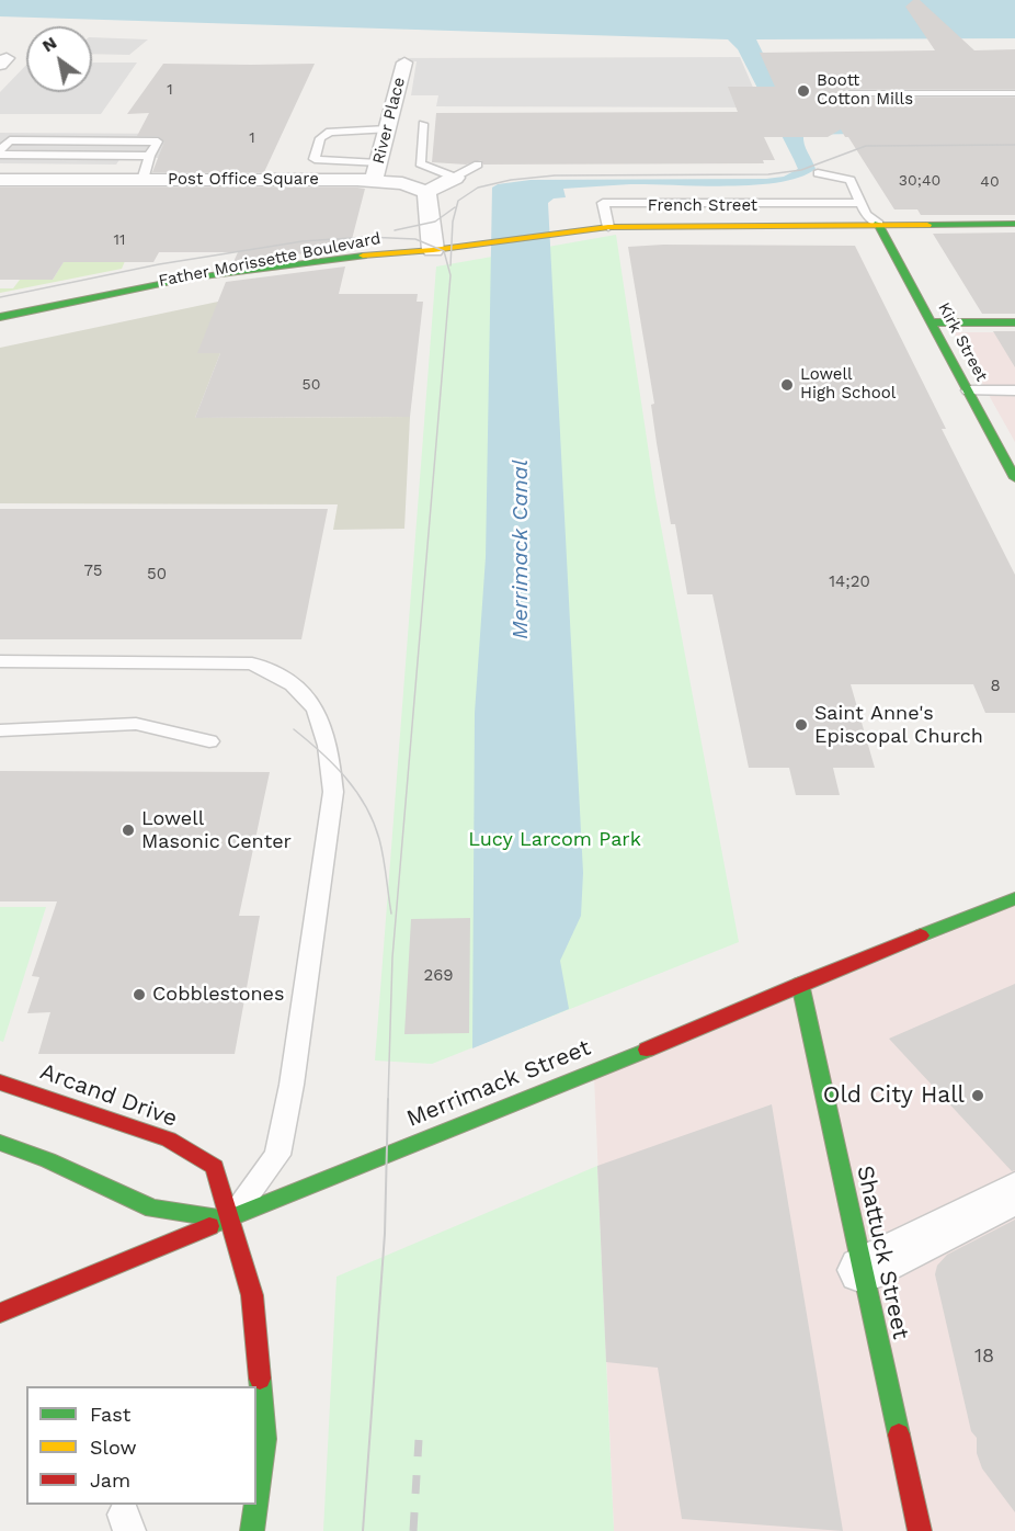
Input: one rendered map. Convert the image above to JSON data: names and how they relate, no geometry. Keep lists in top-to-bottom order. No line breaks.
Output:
{"streets":{"main road":["French Street","Father Morissette Boulevard","Kirk Street","Merrimack Street","Arcand Drive","Shattuck Street"],"street":["River Place","Post Office Square"]},"crossings":[["River Place","Post Office Square"],["French Street","Father Morissette Boulevard"],["French Street","Kirk Street"],["Merrimack Street","Arcand Drive"],["Merrimack Street","Shattuck Street"]],"water":["Merrimack Canal"],"parks":["Lucy Larcom Park"],"places":["Boott Cotton Mills","Lowell High School","Saint Anne's Episcopal Church","Lowell Masonic Center","Cobblestones","Old City Hall"],"house_numbers":["1","1","30;40","40","11","50","75","50","14;20","8","269","18"],"legend":["Fast","Slow","Jam"],"north":"top left"}
